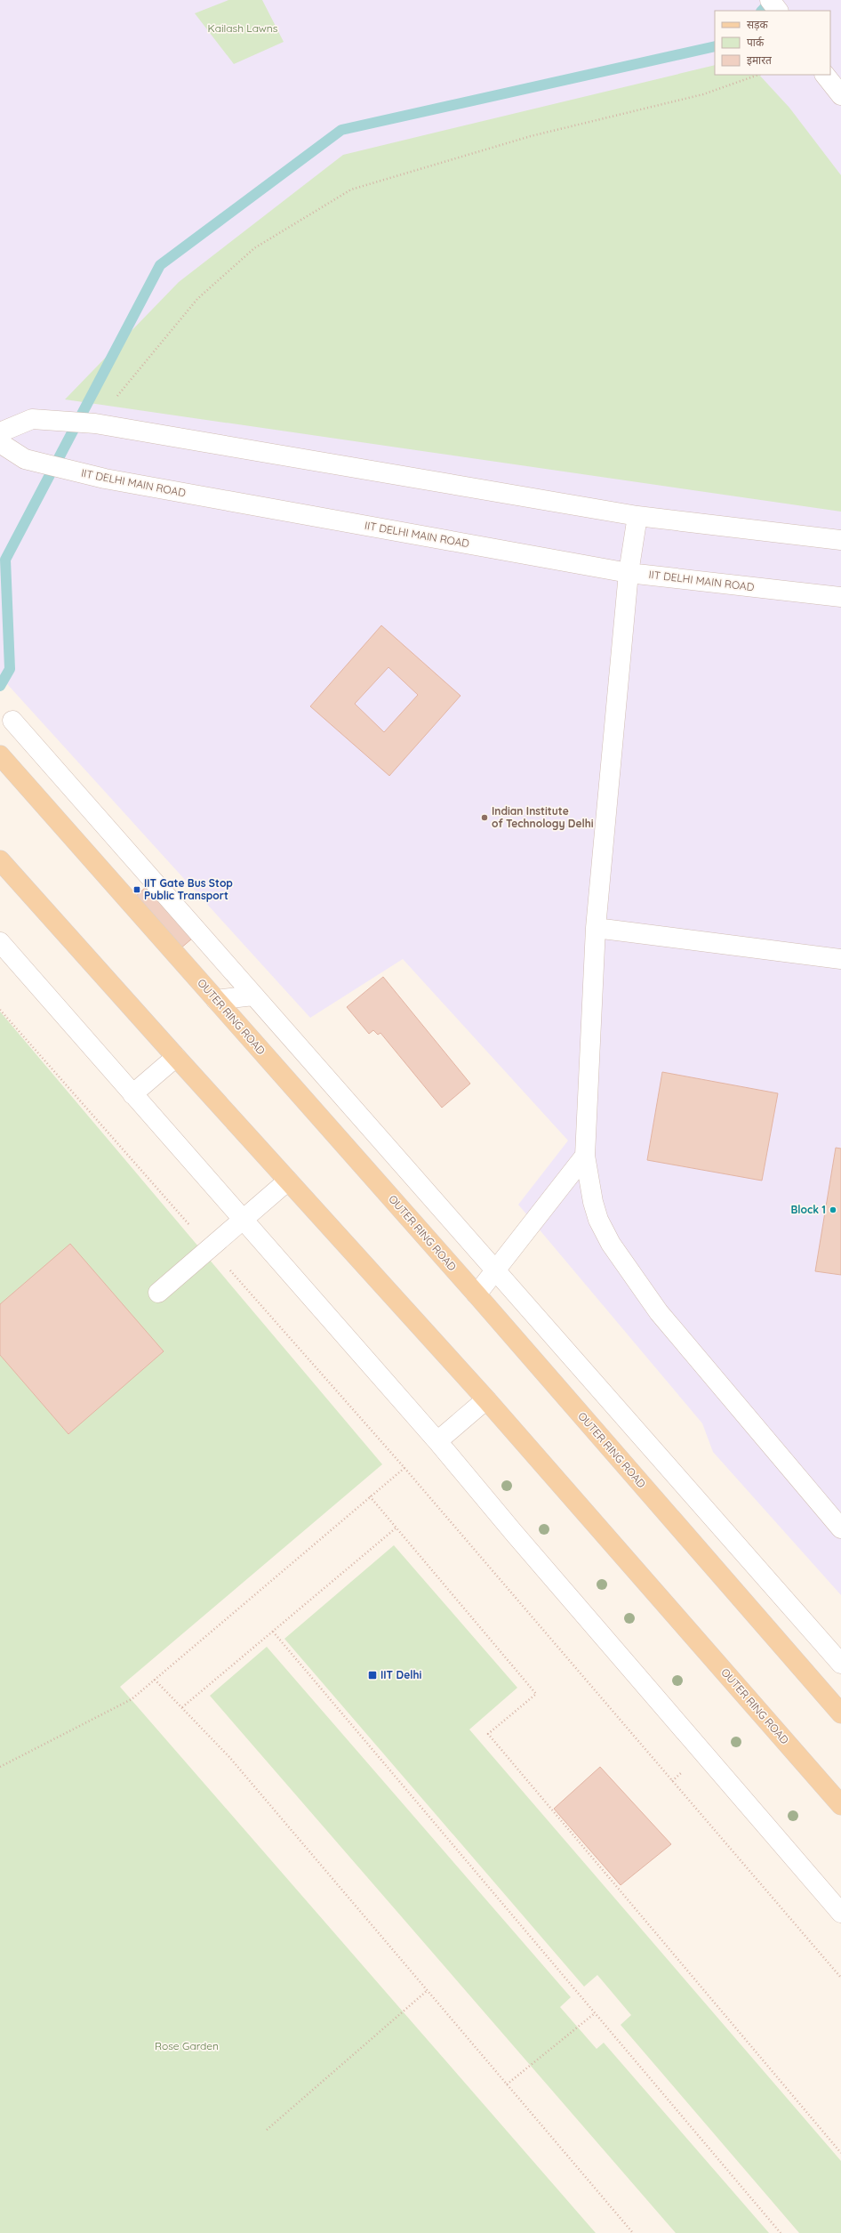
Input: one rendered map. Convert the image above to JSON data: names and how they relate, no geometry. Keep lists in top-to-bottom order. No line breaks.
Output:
{"streets":{"main road":["OUTER RING ROAD"],"lane":["IIT DELHI MAIN ROAD"]},"parks":["Kailash Lawns","Rose Garden"],"places":{"other":["Indian Institute of Technology Delhi","Block 1"],"transit":["IIT Gate Bus Stop Public Transport","IIT Delhi"]},"legend":["सड़क","पार्क","इमारत"]}
